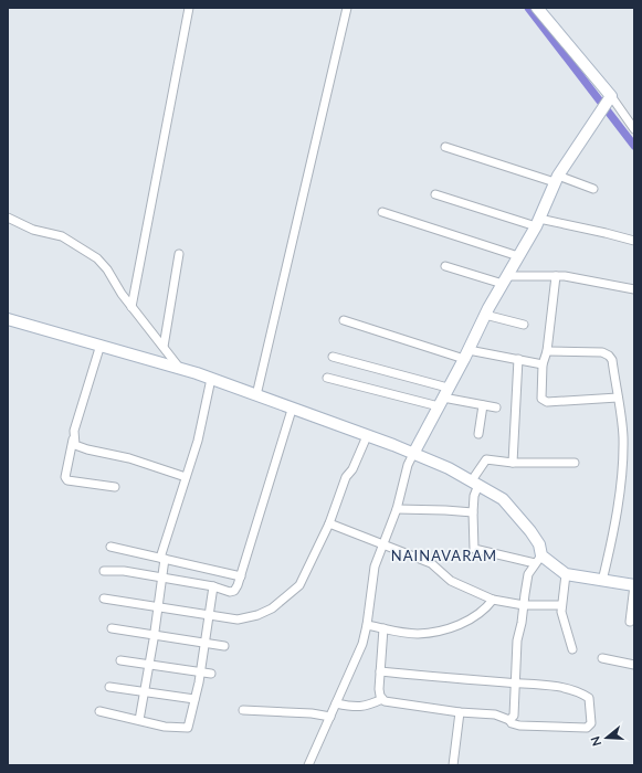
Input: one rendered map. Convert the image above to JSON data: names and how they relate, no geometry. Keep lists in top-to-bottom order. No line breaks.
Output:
{"districts":["NAINAVARAM"],"north":"left"}
